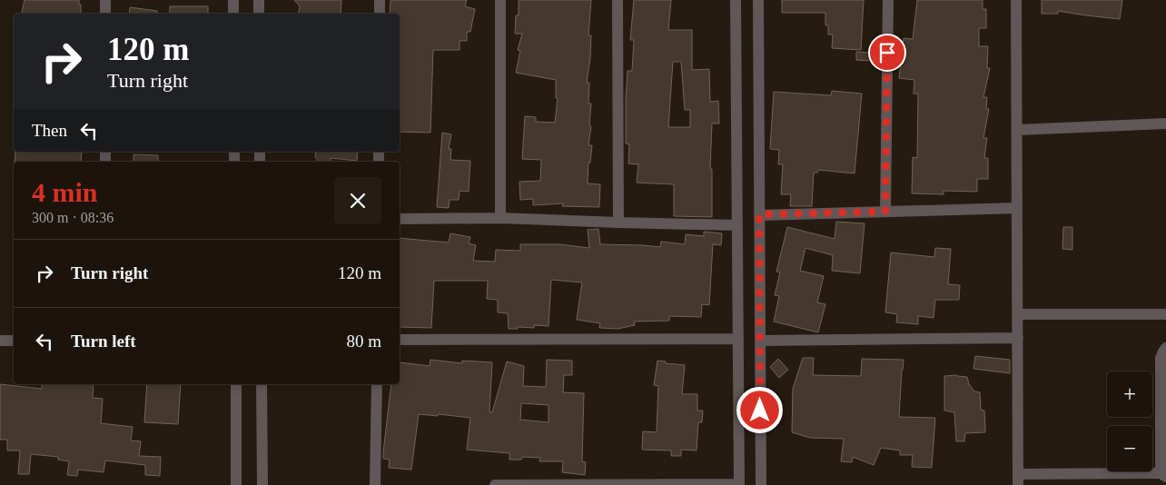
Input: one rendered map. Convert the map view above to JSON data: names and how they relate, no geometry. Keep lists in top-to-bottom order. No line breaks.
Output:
{"page":{"turn":["120 m","Turn right"],"then":"Then","heading":["4 min","300 m · 08:36"],"list":[{"name":"Turn right","value":"120 m"},{"name":"Turn left","value":"80 m"}],"map_buttons":["+","−"]}}
